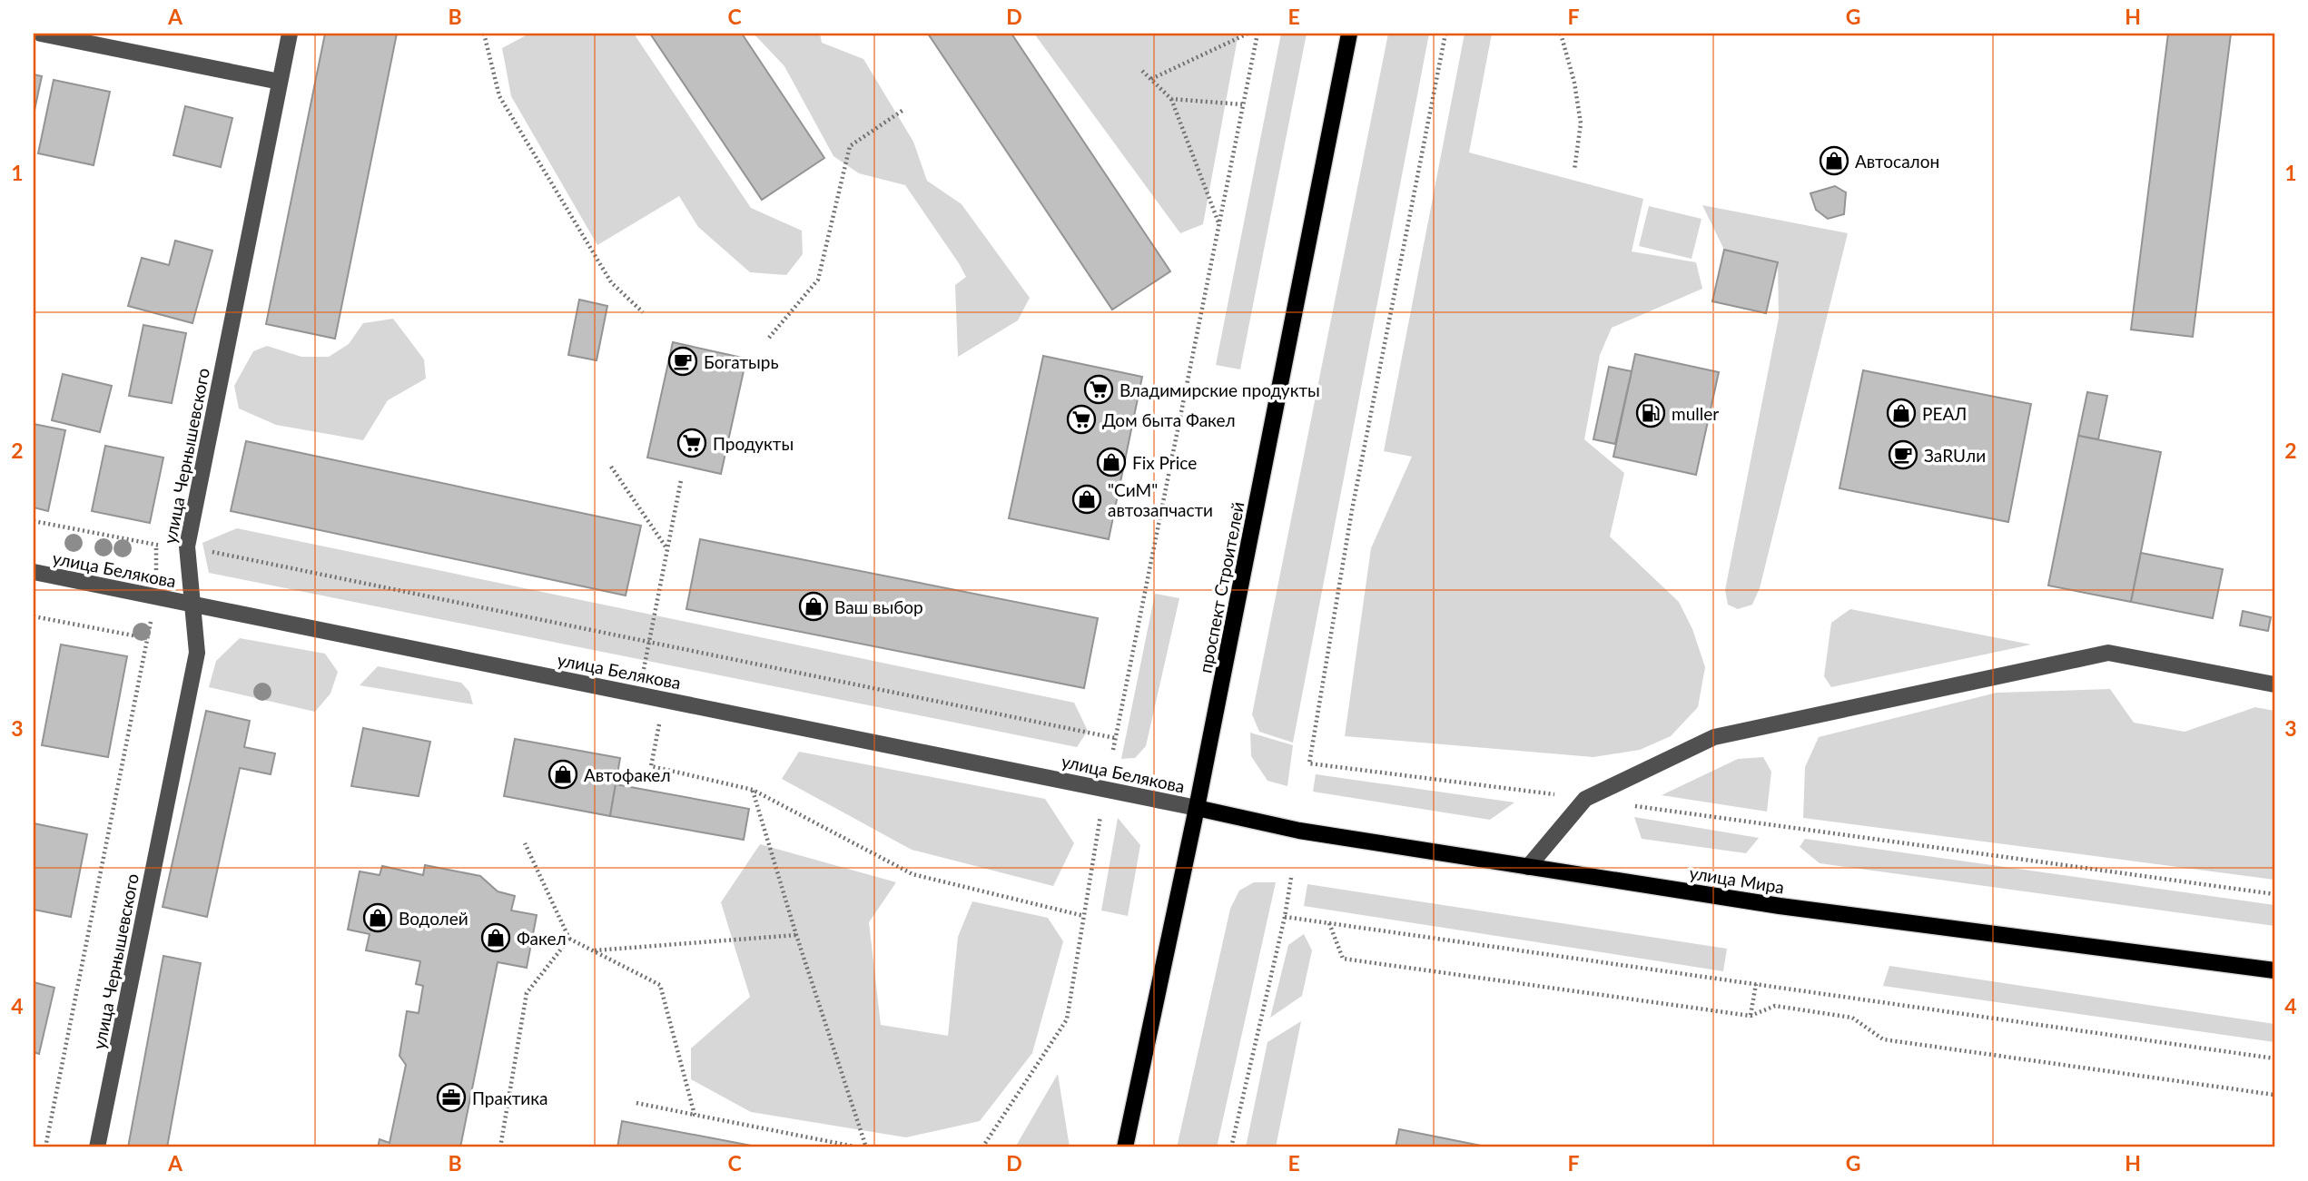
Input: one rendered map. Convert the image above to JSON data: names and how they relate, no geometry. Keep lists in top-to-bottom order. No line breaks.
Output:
{"streets":{"main road":["проспект Строителей","улица Мира"],"street":["улица Чернышевского","улица Белякова"]},"crossings":[["улица Чернышевского","улица Белякова"],["улица Белякова","проспект Строителей"],["улица Белякова","улица Мира"],["проспект Строителей","улица Мира"]],"places":{"shop":["Автосалон","РЕАЛ","Fix Price","\"СиМ\" автозапчасти","Ваш выбор","Автофакел","Водолей","Факел"],"cafe":["Богатырь","ЗаRUли"],"supermarket":["Владимирские продукты","Дом быта Факел","Продукты"],"fuel station":["muller"],"office":["Практика"]},"grid":{"columns":["A","B","C","D","E","F","G","H"],"rows":["1","2","3","4"]}}
